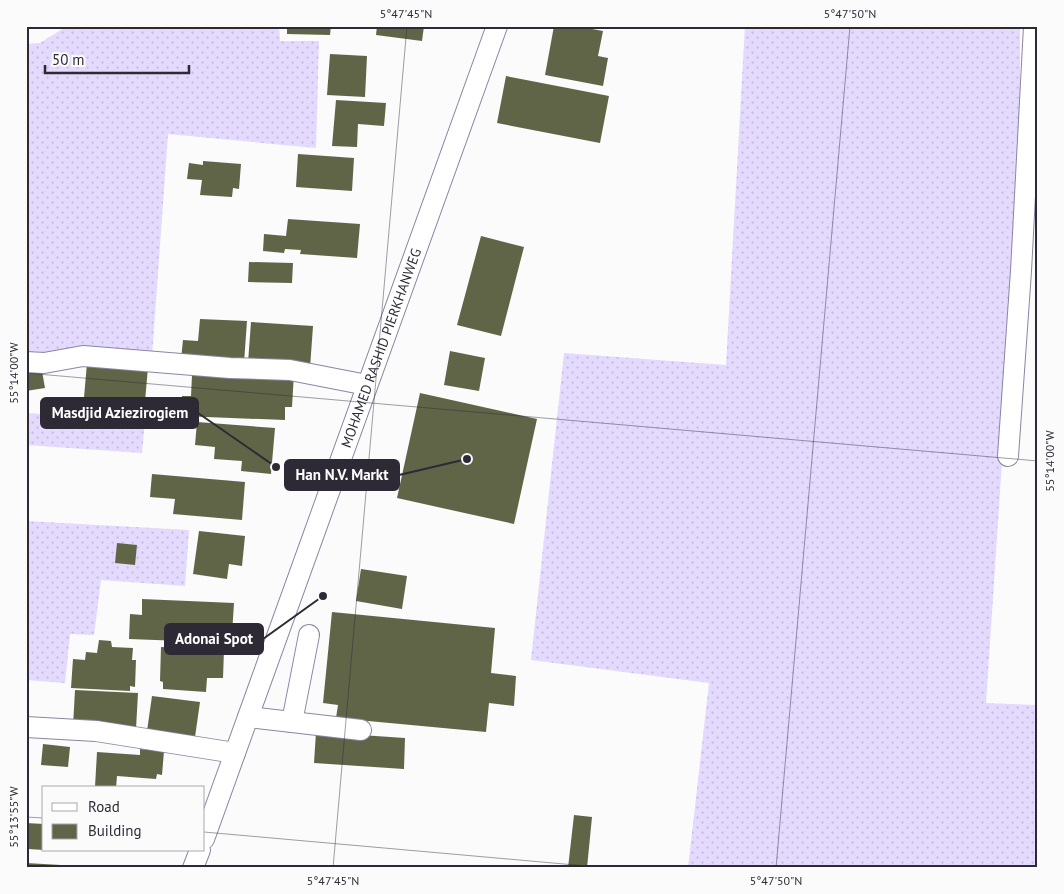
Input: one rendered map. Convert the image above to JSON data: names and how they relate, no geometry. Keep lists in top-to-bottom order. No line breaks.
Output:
{"streets":{"street":["MOHAMED RASHID PIERKHANWEG"]},"places":["Han N.V. Markt","Masdjid Aziezirogiem","Adonai Spot"],"legend":["Road","Building"],"scale_bar":"50 m","coordinates":["5°47'45\"N","5°47'50\"N","55°14'00\"W","55°13'55\"W"]}
